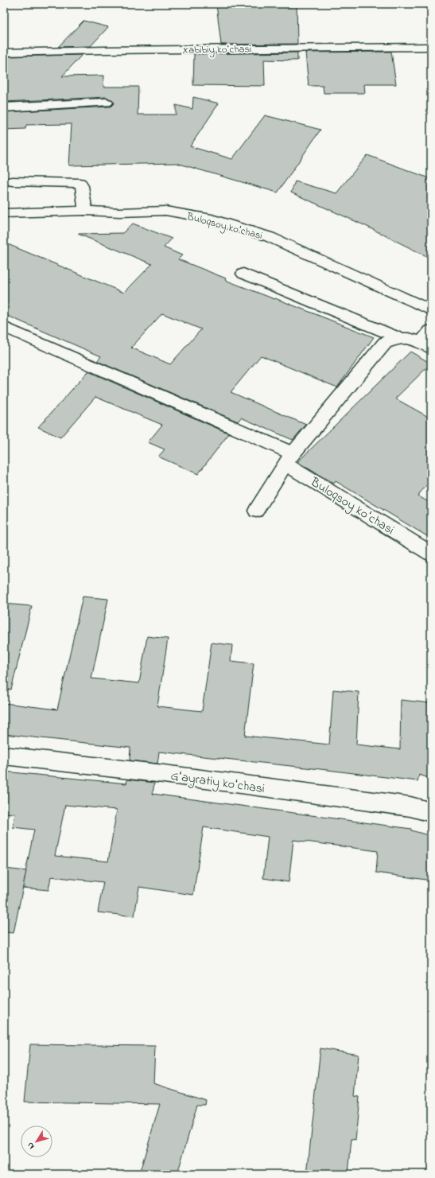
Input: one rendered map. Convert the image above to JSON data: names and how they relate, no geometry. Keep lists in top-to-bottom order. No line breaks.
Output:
{"streets":{"street":["Xabibiy koʻchasi","Buloqsoy koʻchasi","Gʻayratiy koʻchasi"]},"north":"bottom left"}
